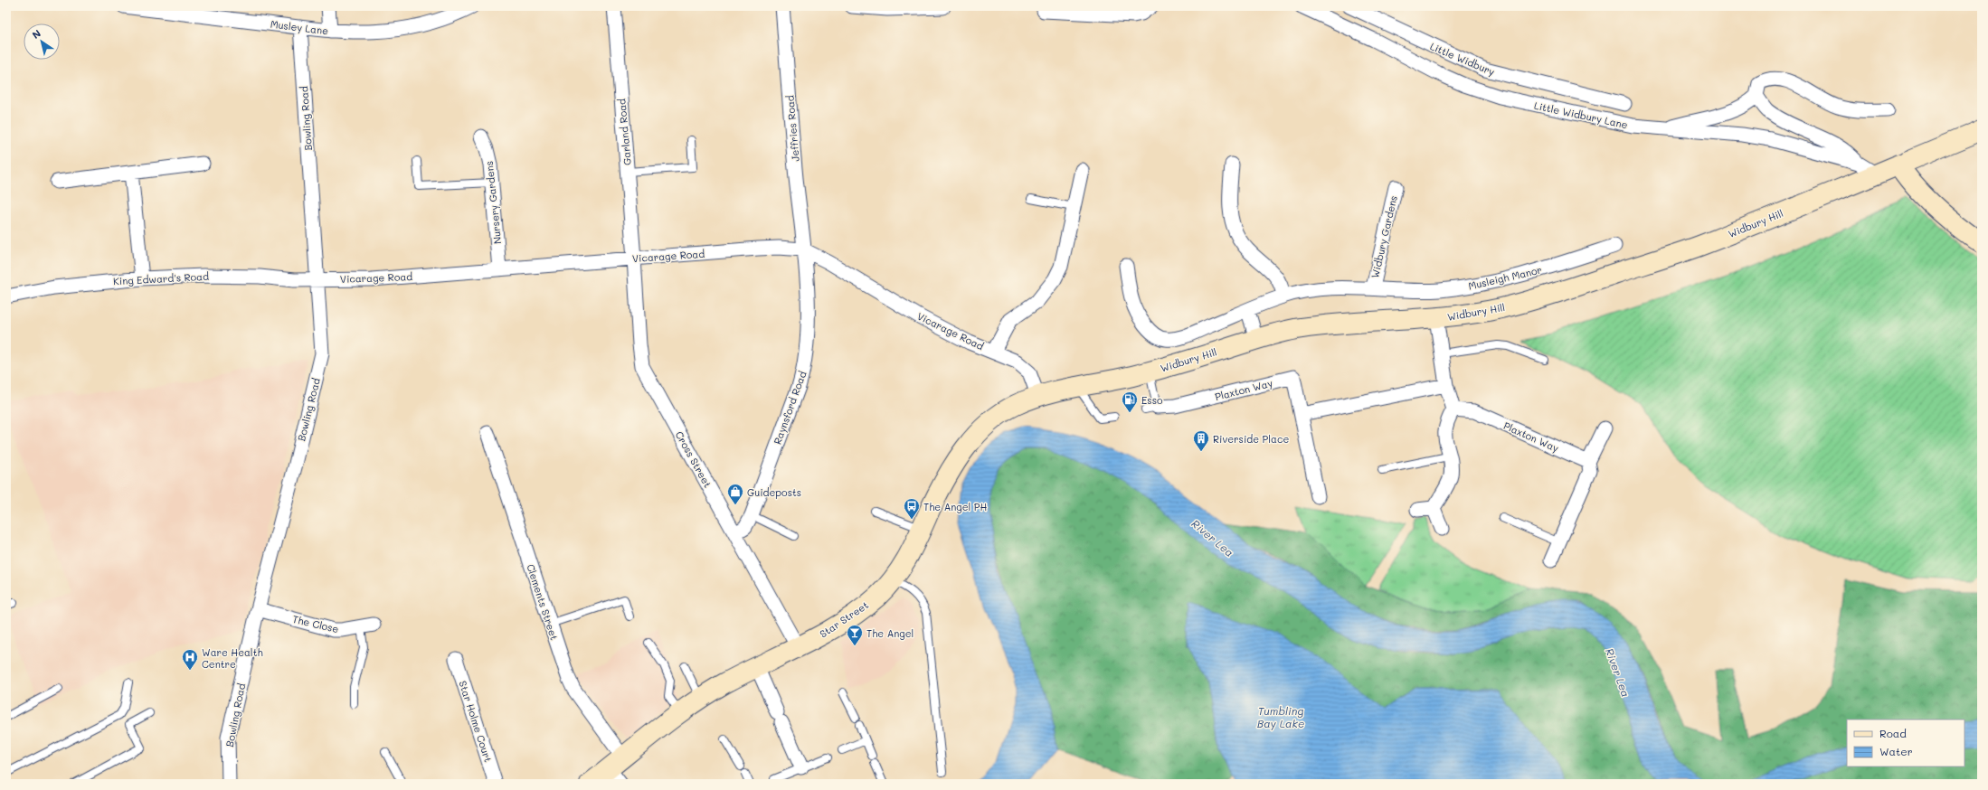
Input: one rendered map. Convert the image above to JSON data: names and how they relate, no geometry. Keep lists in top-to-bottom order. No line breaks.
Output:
{"streets":{"main road":["Widbury Hill","Star Street"],"street":["Musley Lane","Little Widbury","Little Widbury Lane","Bowling Road","Jeffries Road","Garland Road","Nursery Gardens","Widbury Gardens","Vicarage Road","Musleigh Manor","King Edward's Road","Plaxton Way","Raynsford Road","Cross Street","Clements Street","The Close","Star Holme Court"]},"crossings":[["Musley Lane","Bowling Road"],["Little Widbury Lane","Widbury Hill"],["Bowling Road","Vicarage Road"],["Bowling Road","King Edward's Road"],["Bowling Road","The Close"],["Jeffries Road","Vicarage Road"],["Jeffries Road","Raynsford Road"],["Garland Road","Vicarage Road"],["Garland Road","Cross Street"],["Nursery Gardens","Vicarage Road"],["Widbury Hill","Vicarage Road"],["Widbury Hill","Star Street"],["Widbury Gardens","Musleigh Manor"],["Vicarage Road","King Edward's Road"],["Vicarage Road","Raynsford Road"],["Vicarage Road","Cross Street"],["Vicarage Road","Star Street"],["Raynsford Road","Cross Street"],["Cross Street","Star Street"],["Clements Street","Star Street"]],"water":["River Lea","Tumbling Bay Lake"],"places":{"fuel station":["Esso"],"building":["Riverside Place"],"shop":["Guideposts"],"bus stop":["The Angel PH"],"bar":["The Angel"],"hospital":["Ware Health Centre"]},"legend":["Road","Water"],"north":"top left"}
